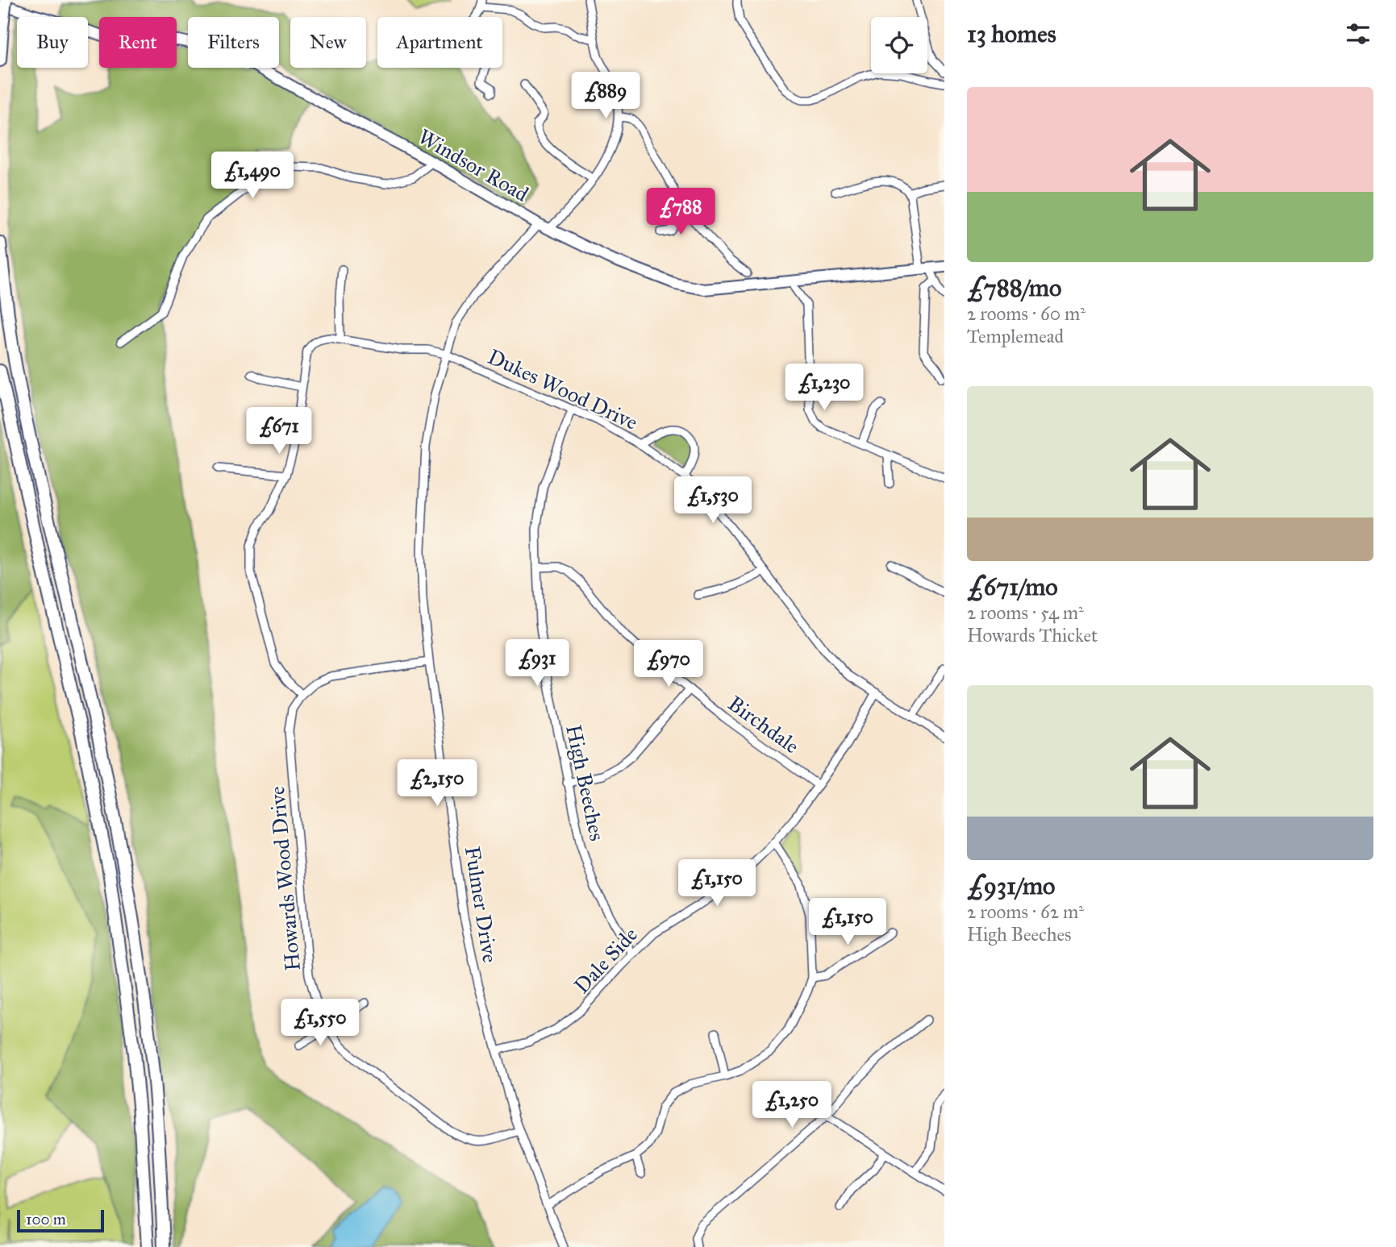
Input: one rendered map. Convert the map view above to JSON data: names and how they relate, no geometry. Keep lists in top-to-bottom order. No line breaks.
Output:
{"streets":{"main road":["Windsor Road"],"street":["Dukes Wood Drive","Birchdale","High Beeches","Howards Wood Drive","Fulmer Drive","Dale Side"]},"crossings":[["Dukes Wood Drive","High Beeches"],["Dukes Wood Drive","Fulmer Drive"],["Dukes Wood Drive","Dale Side"],["Birchdale","High Beeches"],["Birchdale","Dale Side"],["High Beeches","Dale Side"],["Howards Wood Drive","Fulmer Drive"],["Fulmer Drive","Dale Side"]],"scale_bar":"100 m","page":{"heading":"13 homes","chip":["Buy","Rent","Filters","New","Apartment"],"list":[{"name":"£788/mo","note":"2 rooms · 60 m² · Templemead"},{"name":"£671/mo","note":"2 rooms · 54 m² · Howards Thicket"},{"name":"£931/mo","note":"2 rooms · 62 m² · High Beeches"}],"price":["£889","£1,490","£788","£1,230","£671","£1,530","£931","£970","£2,150","£1,150","£1,150","£1,550","£1,250"],"scale":"100 m"}}
